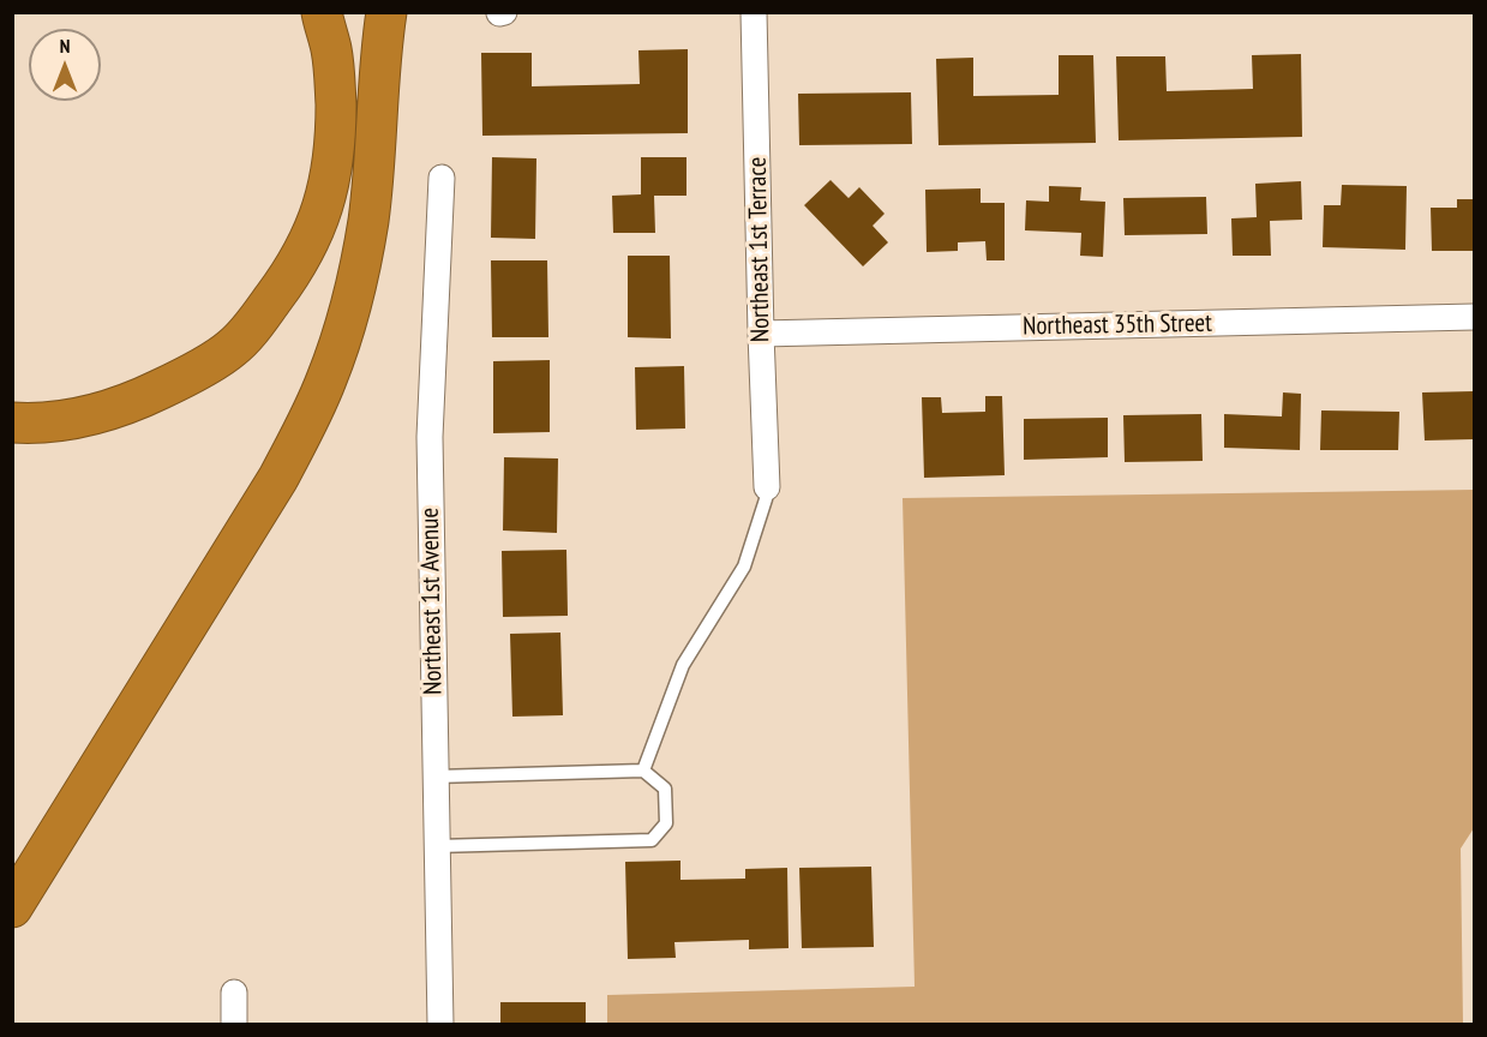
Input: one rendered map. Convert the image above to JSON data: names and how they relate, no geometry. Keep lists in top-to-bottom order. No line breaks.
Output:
{"streets":{"street":["Northeast 1st Terrace","Northeast 35th Street","Northeast 1st Avenue"]},"crossings":[["Northeast 1st Terrace","Northeast 35th Street"]],"north":"top"}
